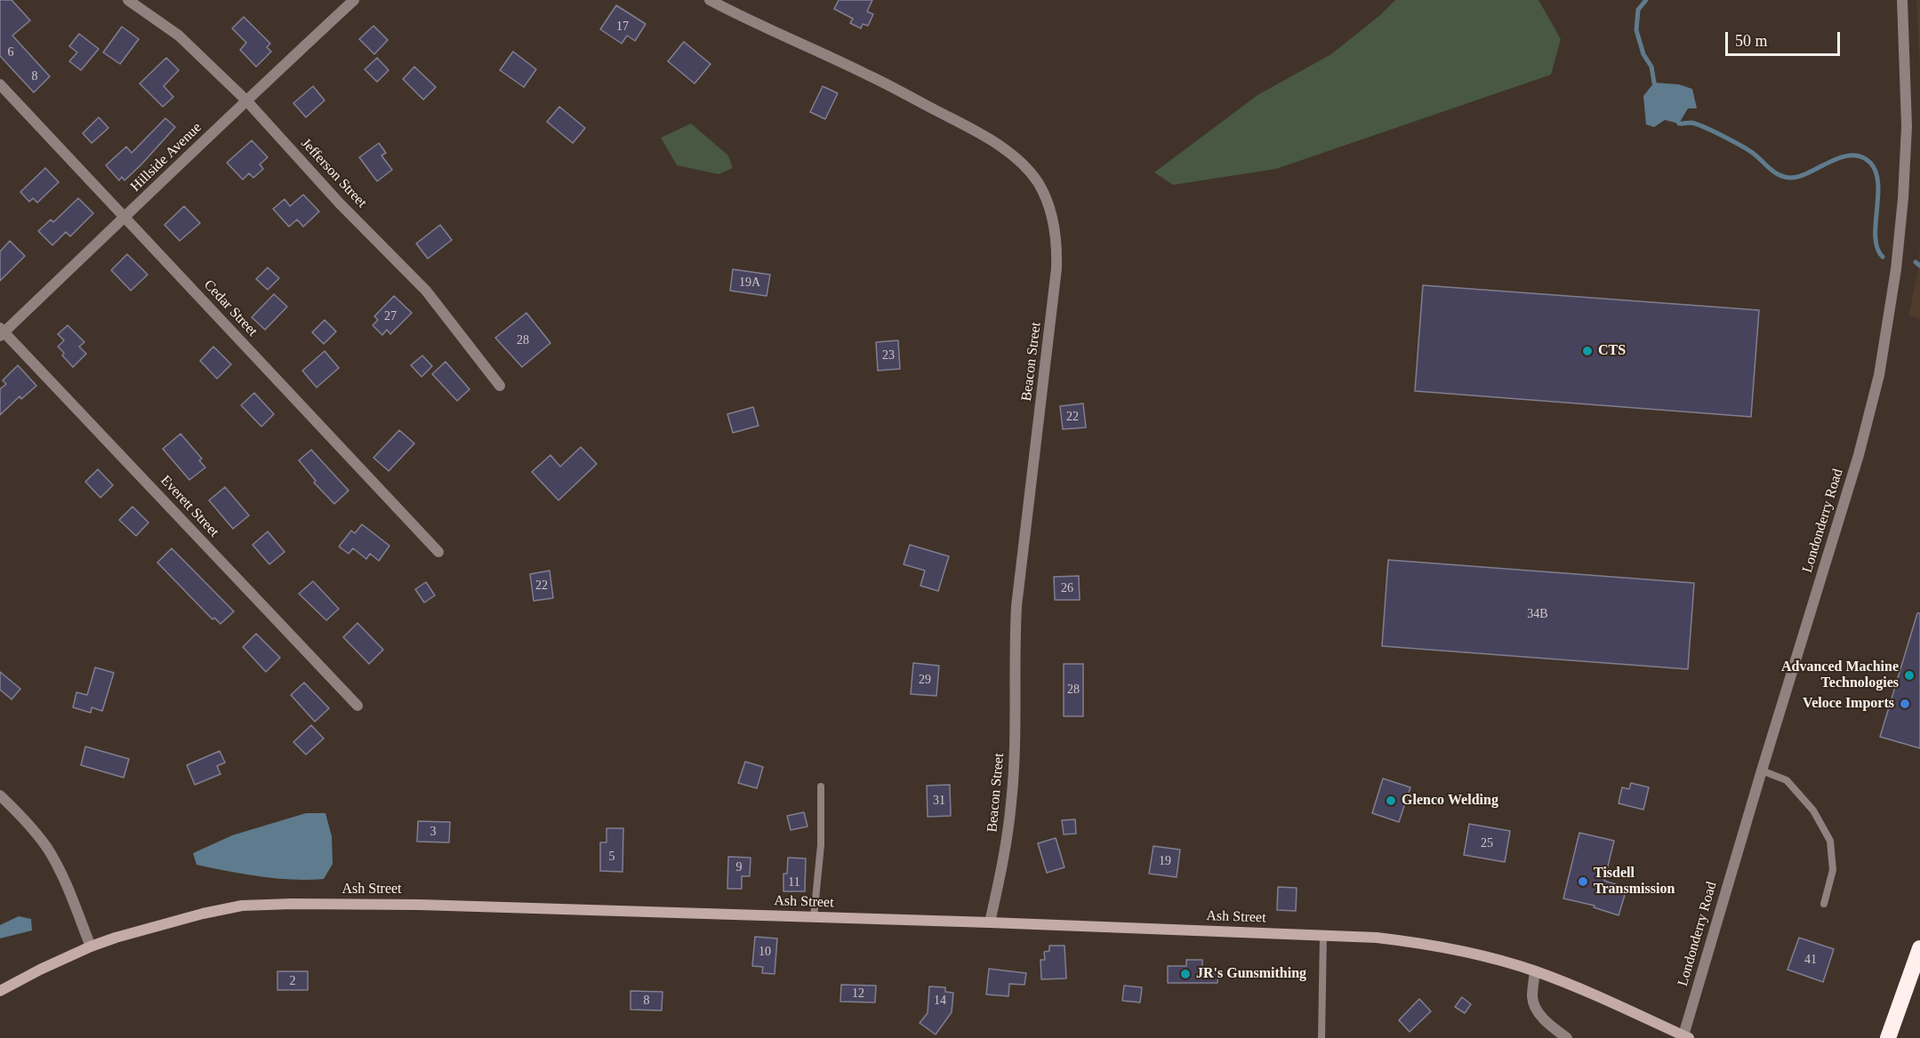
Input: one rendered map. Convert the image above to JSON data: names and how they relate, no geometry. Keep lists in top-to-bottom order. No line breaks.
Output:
{"streets":{"street":["Hillside Avenue","Jefferson Street","Cedar Street","Beacon Street","Everett Street","Londonderry Road","Ash Street"]},"crossings":[["Hillside Avenue","Jefferson Street"],["Hillside Avenue","Cedar Street"],["Hillside Avenue","Everett Street"],["Beacon Street","Ash Street"],["Londonderry Road","Ash Street"]],"places":["CTS","Advanced Machine Technologies","Veloce Imports","Glenco Welding","Tisdell Transmission","JR's Gunsmithing"],"house_numbers":["17","6","8","19A","27","28","23","22","22","26","34B","29","28","31","3","25","5","19","9","11","10","41","2","12","8","14"],"scale_bar":"50 m"}
